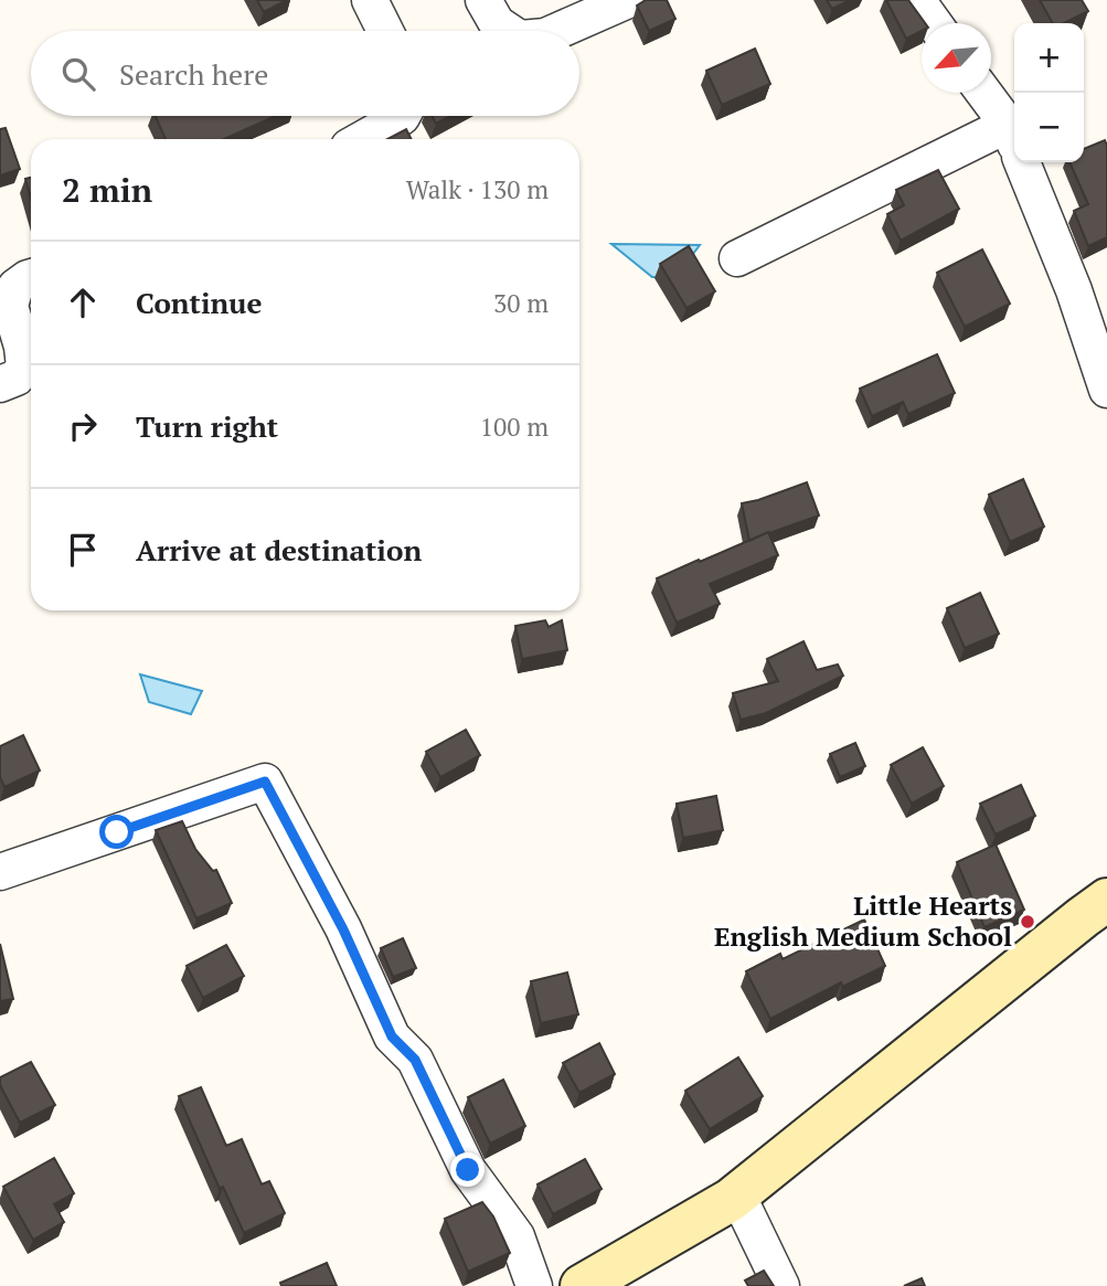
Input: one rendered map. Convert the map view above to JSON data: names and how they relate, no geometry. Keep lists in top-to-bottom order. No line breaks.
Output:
{"places":["Little Hearts English Medium School"],"north":"bottom left","page":{"map_buttons":["+","−"],"search":"Search here","heading":["2 min","Walk · 130 m"],"list":[["Continue","30 m"],["Turn right","100 m"],"Arrive at destination"]}}
